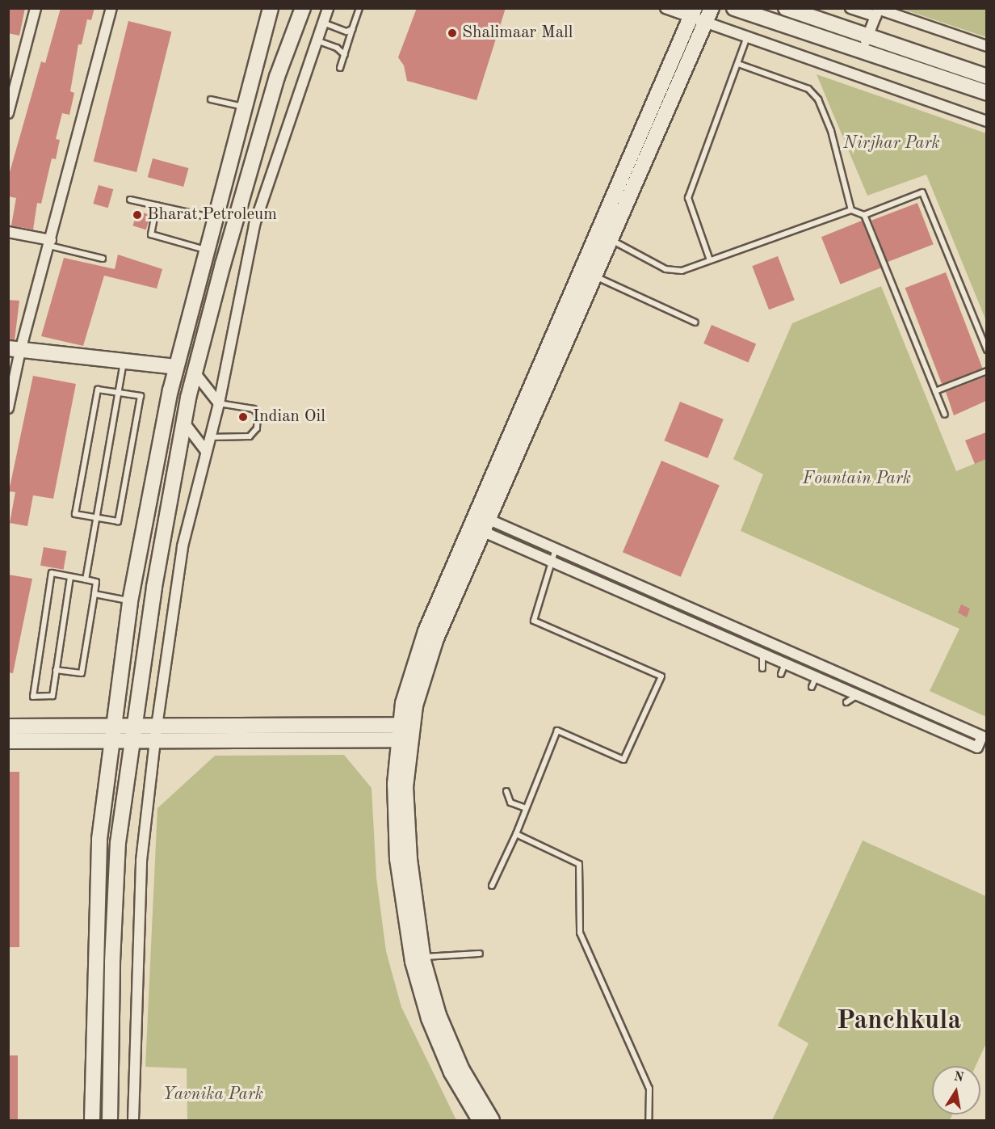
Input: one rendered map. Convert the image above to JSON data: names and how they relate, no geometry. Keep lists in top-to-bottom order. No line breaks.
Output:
{"districts":["Panchkula"],"parks":["Nirjhar Park","Fountain Park","Yavnika Park"],"places":["Shalimaar Mall","Bharat Petroleum","Indian Oil"],"north":"top"}
